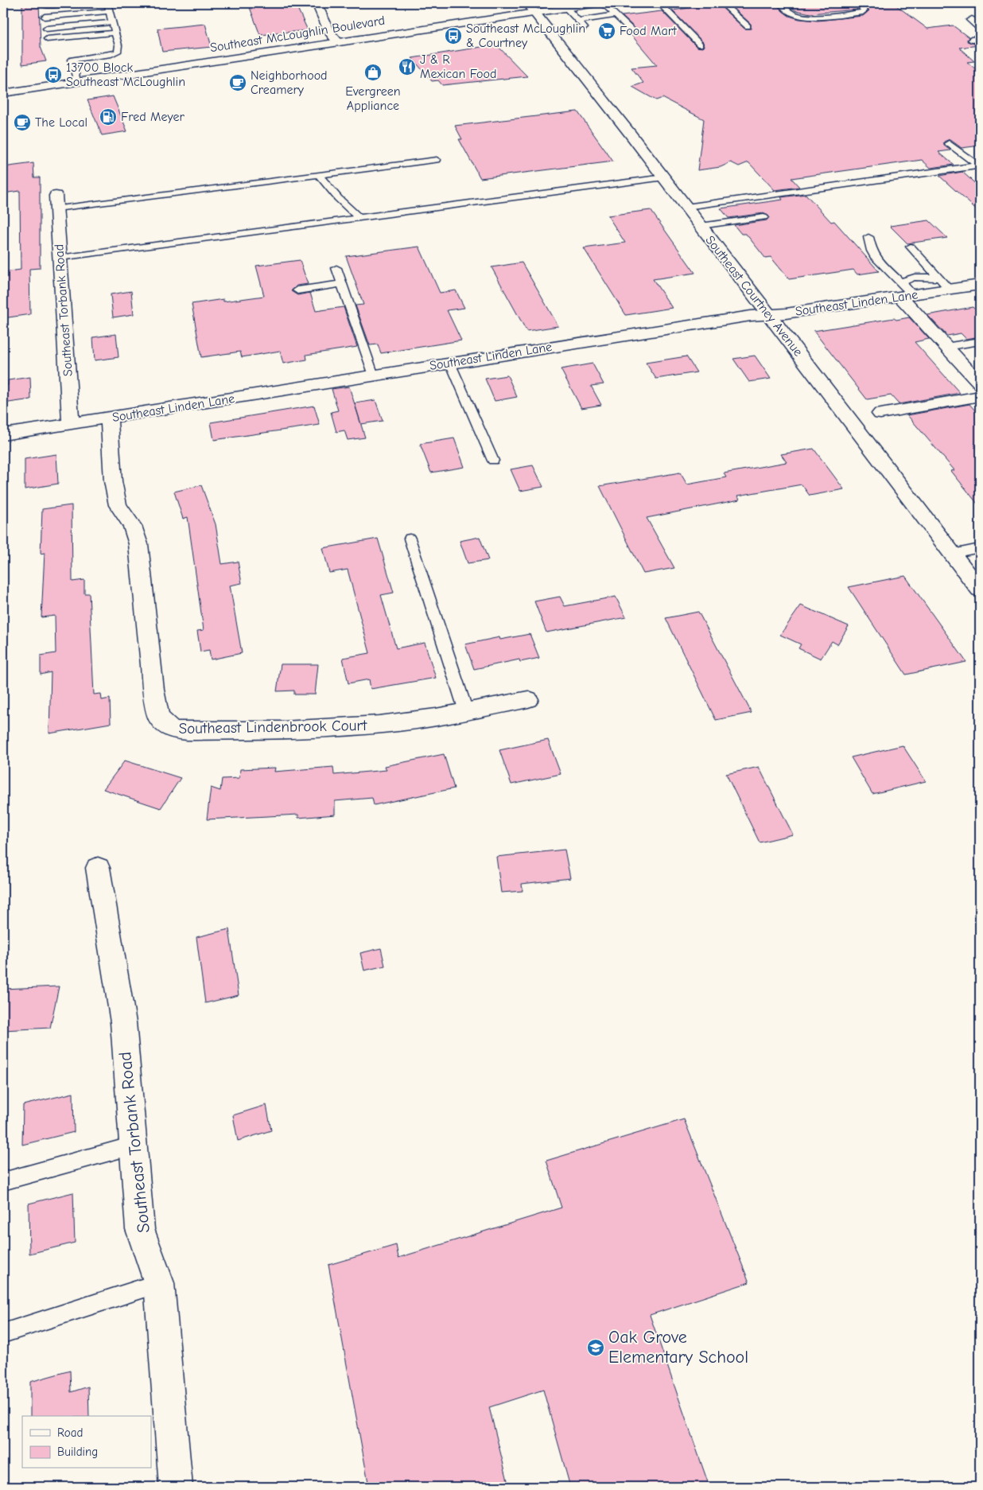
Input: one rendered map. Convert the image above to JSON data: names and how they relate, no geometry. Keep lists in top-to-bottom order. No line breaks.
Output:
{"streets":{"street":["Southeast McLoughlin Boulevard","Southeast Courtney Avenue","Southeast Linden Lane","Southeast Torbank Road","Southeast Lindenbrook Court"]},"crossings":[["Southeast McLoughlin Boulevard","Southeast Courtney Avenue"],["Southeast Courtney Avenue","Southeast Linden Lane"],["Southeast Linden Lane","Southeast Torbank Road"],["Southeast Linden Lane","Southeast Lindenbrook Court"]],"places":{"supermarket":["Food Mart"],"bus stop":["Southeast McLoughlin & Courtney","13700 Block Southeast McLoughlin"],"restaurant":["J & R Mexican Food"],"shop":["Evergreen Appliance"],"cafe":["Neighborhood Creamery","The Local"],"fuel station":["Fred Meyer"],"school or university":["Oak Grove Elementary School"]},"legend":["Road","Building"]}
